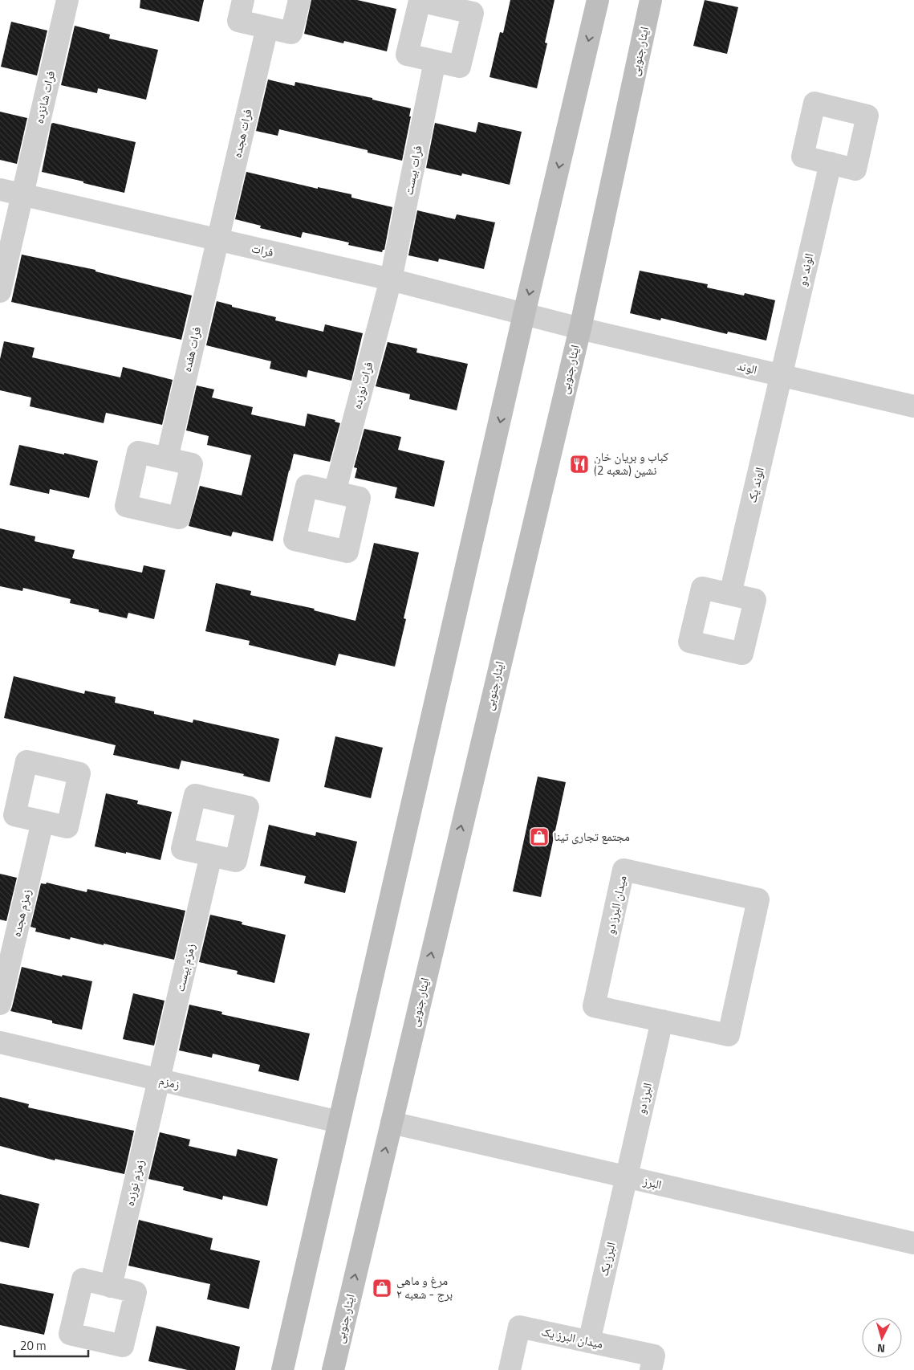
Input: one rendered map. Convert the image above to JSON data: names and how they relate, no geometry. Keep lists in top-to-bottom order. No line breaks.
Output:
{"streets":{"main road":["ایثار جنوبی"],"street":["فرات شانزده","فرات هجده","فرات بیست","فرات","الوند دو","فرات هفده","الوند","فرات نوزده","الوند یک","میدان البرز دو","زمزم هجده","زمزم بیست","زمزم","البرز دو","زمزم نوزده","البرز","البرز یک","میدان البرز یک"]},"crossings":[["ایثار جنوبی","الوند"],["ایثار جنوبی","البرز"],["فرات شانزده","فرات"],["فرات هجده","فرات"],["فرات هجده","فرات هفده"],["فرات بیست","فرات"],["فرات بیست","فرات نوزده"],["فرات","فرات هفده"],["فرات","الوند"],["فرات","فرات نوزده"],["الوند دو","الوند"],["الوند دو","الوند یک"],["الوند","الوند یک"],["میدان البرز دو","البرز دو"],["زمزم بیست","زمزم"],["زمزم بیست","زمزم نوزده"],["زمزم","زمزم نوزده"],["البرز دو","البرز"],["البرز دو","البرز یک"],["البرز","البرز یک"],["البرز یک","میدان البرز یک"]],"places":{"restaurant":["کباب و بریان خان نشین (شعبه 2)"],"shop":["مجتمع تجاری تینا","مرغ و ماهی برج - شعبه ۲"]},"scale_bar":"20 m","north":"bottom"}
